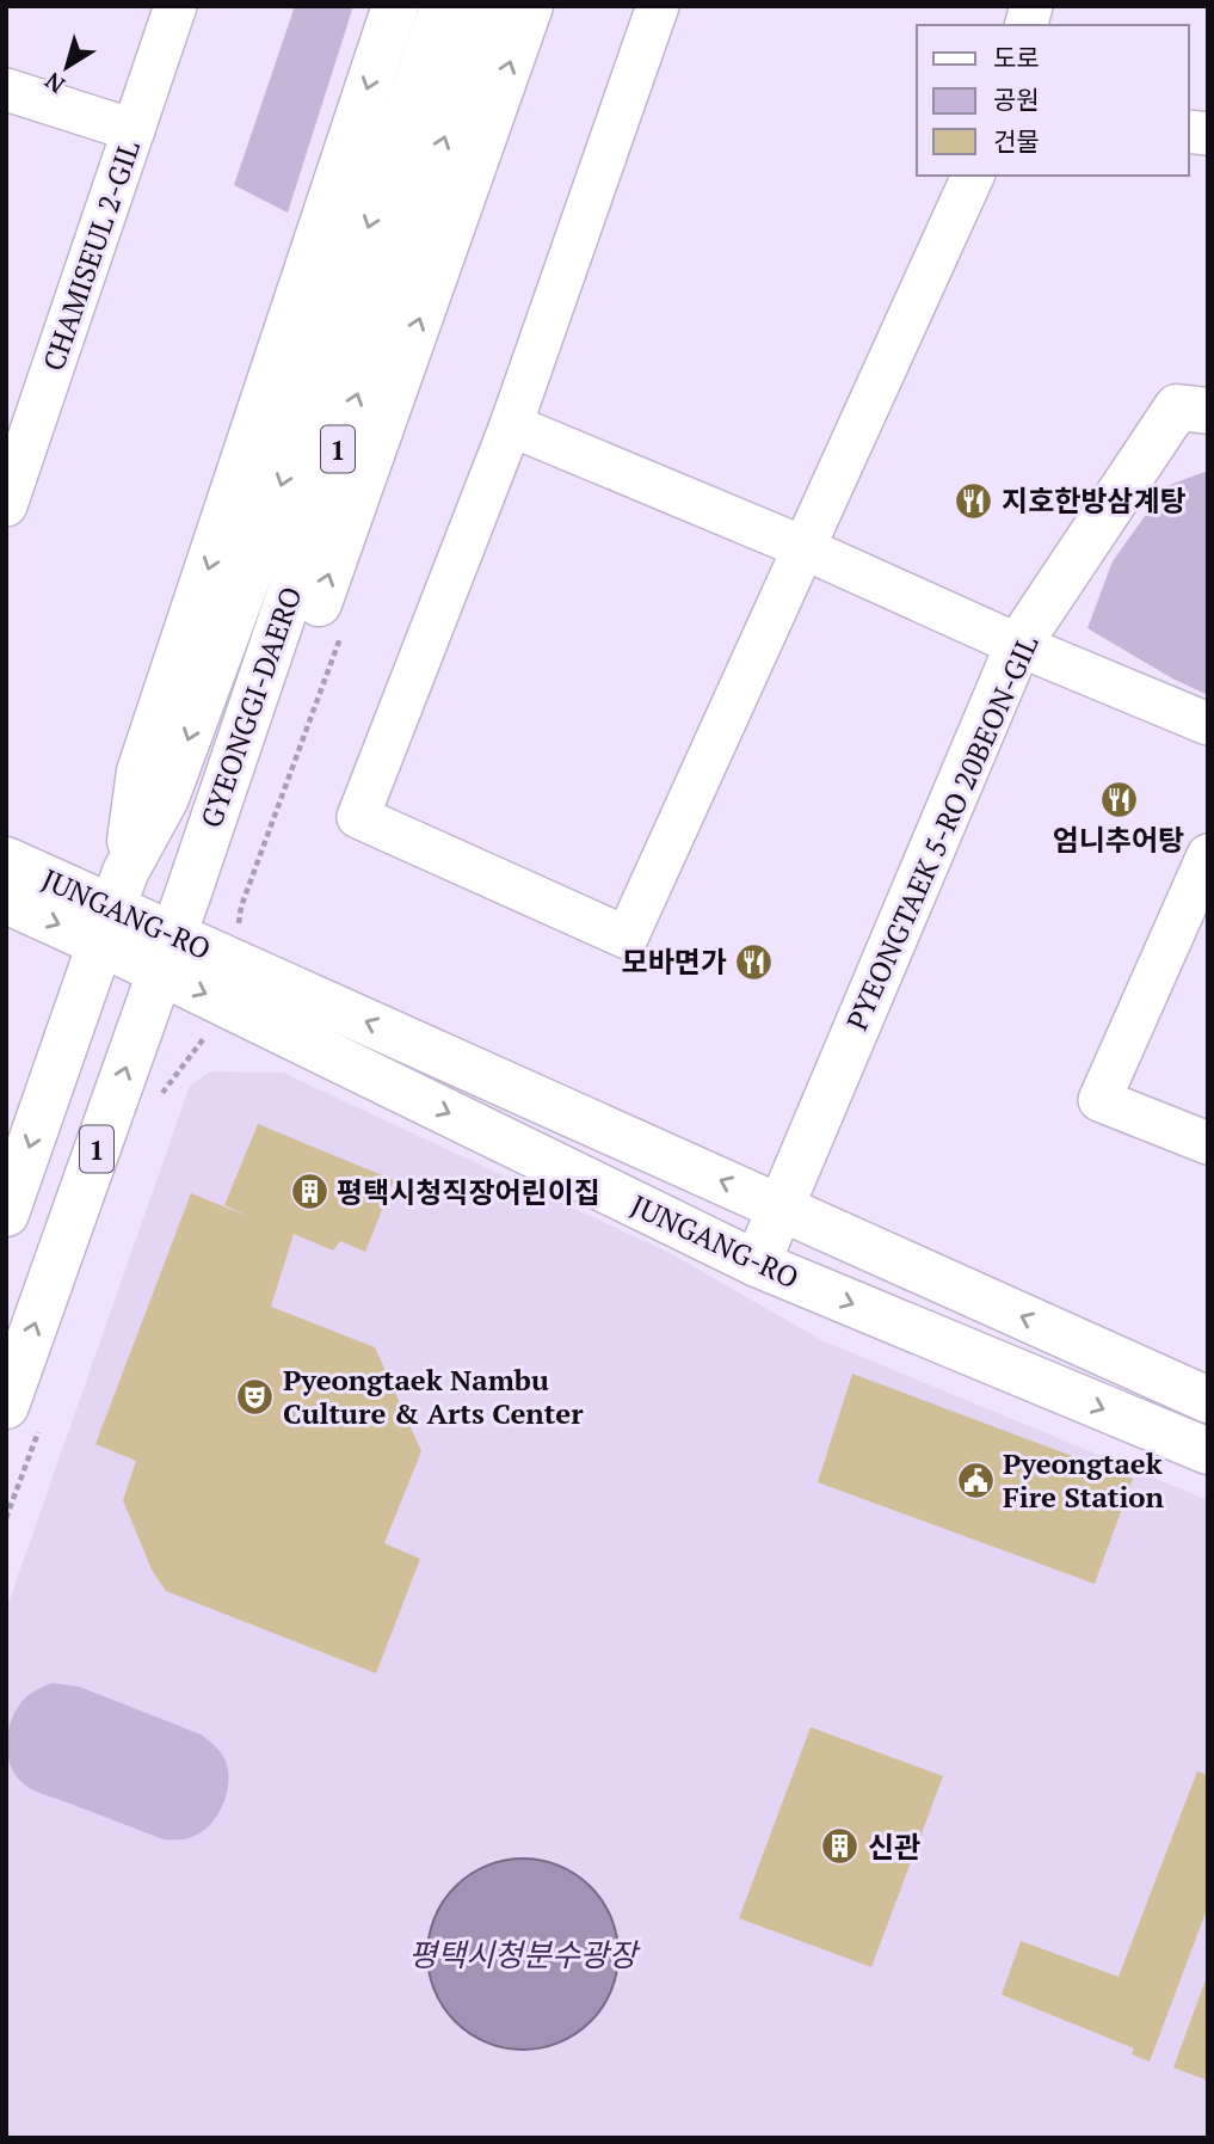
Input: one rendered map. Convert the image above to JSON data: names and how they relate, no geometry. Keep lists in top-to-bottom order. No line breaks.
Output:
{"streets":{"main road":["1","GYEONGGI-DAERO","PYEONGTAEK 5-RO 20BEON-GIL","JUNGANG-RO"],"street":["CHAMISEUL 2-GIL"]},"crossings":[["GYEONGGI-DAERO","JUNGANG-RO"],["PYEONGTAEK 5-RO 20BEON-GIL","JUNGANG-RO"]],"water":["평택시청분수광장"],"places":{"restaurant":["지호한방삼계탕","엄니추어탕","모바면가"],"building":["평택시청직장어린이집","신관"],"theatre":["Pyeongtaek Nambu Culture & Arts Center"],"public building":["Pyeongtaek Fire Station"]},"legend":["도로","공원","건물"],"north":"bottom left"}
